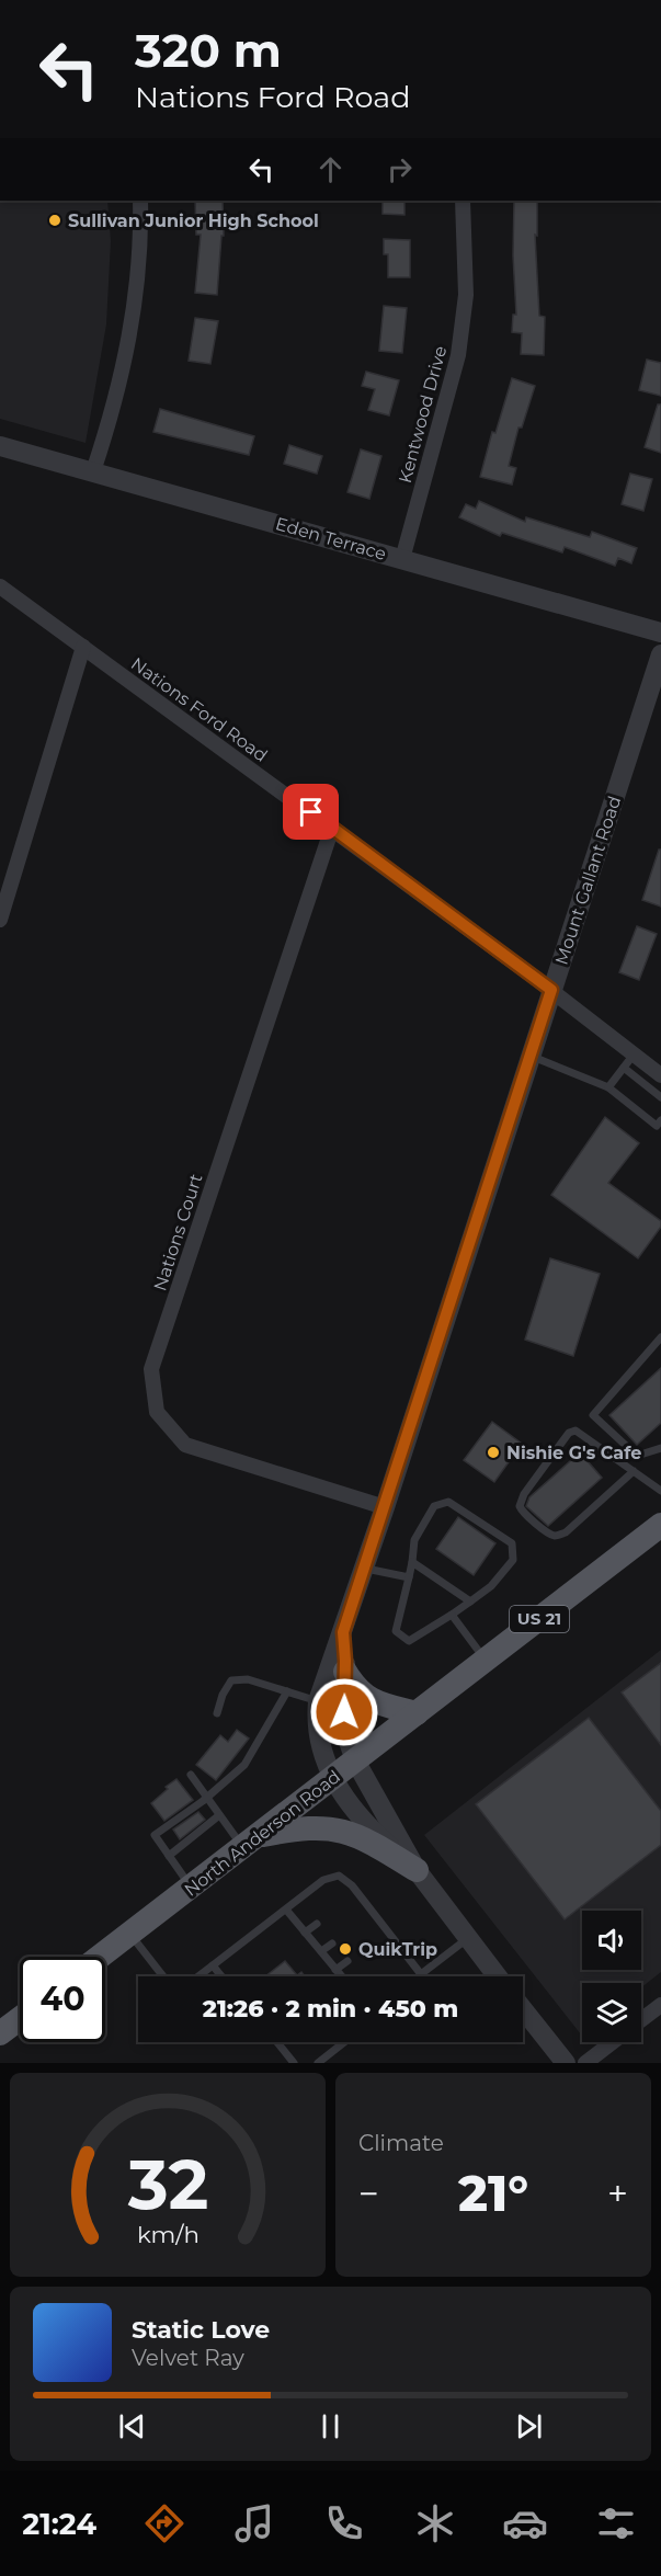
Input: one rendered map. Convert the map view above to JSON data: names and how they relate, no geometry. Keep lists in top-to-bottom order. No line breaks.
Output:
{"streets":{"main road":["US 21","North Anderson Road"],"street":["Kentwood Drive","Eden Terrace","Nations Ford Road","Mount Gallant Road","Nations Court"]},"crossings":[["Kentwood Drive","Eden Terrace"],["Nations Ford Road","Mount Gallant Road"],["Nations Ford Road","Nations Court"],["Mount Gallant Road","Nations Court"],["Mount Gallant Road","North Anderson Road"]],"places":["Sullivan Junior High School","Nishie G's Cafe","QuikTrip"],"page":{"turn":["320 m","Nations Ford Road"],"limit":"40","trip":"21:26 · 2 min · 450 m","tile":"Climate","heat":["−","21°","+"],"song":["Static Love","Velvet Ray"],"tabs":"21:24","gauge":["32","km/h"]}}
